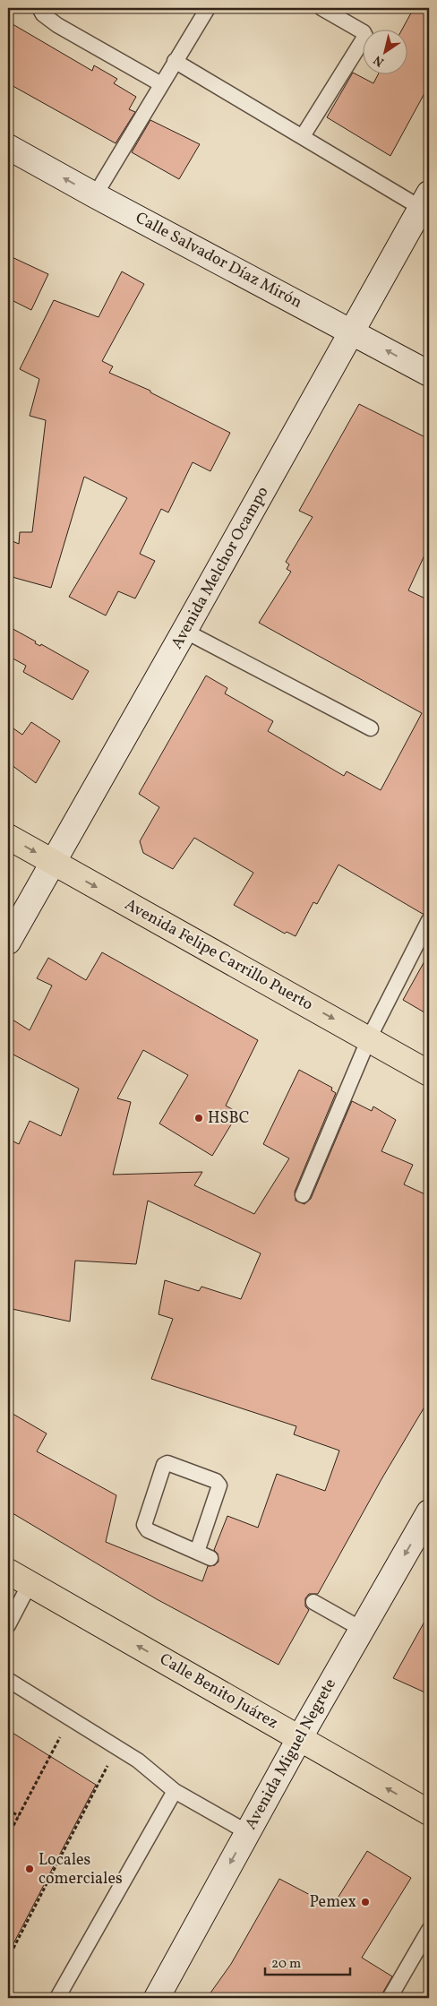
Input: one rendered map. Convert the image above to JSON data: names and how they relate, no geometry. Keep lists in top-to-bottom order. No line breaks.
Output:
{"streets":{"main road":["Calle Salvador Díaz Mirón","Avenida Melchor Ocampo","Avenida Felipe Carrillo Puerto","Calle Benito Juárez","Avenida Miguel Negrete"]},"crossings":[["Calle Salvador Díaz Mirón","Avenida Melchor Ocampo"],["Avenida Melchor Ocampo","Avenida Felipe Carrillo Puerto"],["Calle Benito Juárez","Avenida Miguel Negrete"]],"one_way":["Calle Salvador Díaz Mirón","Avenida Felipe Carrillo Puerto","Calle Benito Juárez","Avenida Miguel Negrete"],"places":["HSBC","Locales comerciales","Pemex"],"scale_bar":"20 m","north":"bottom left"}
